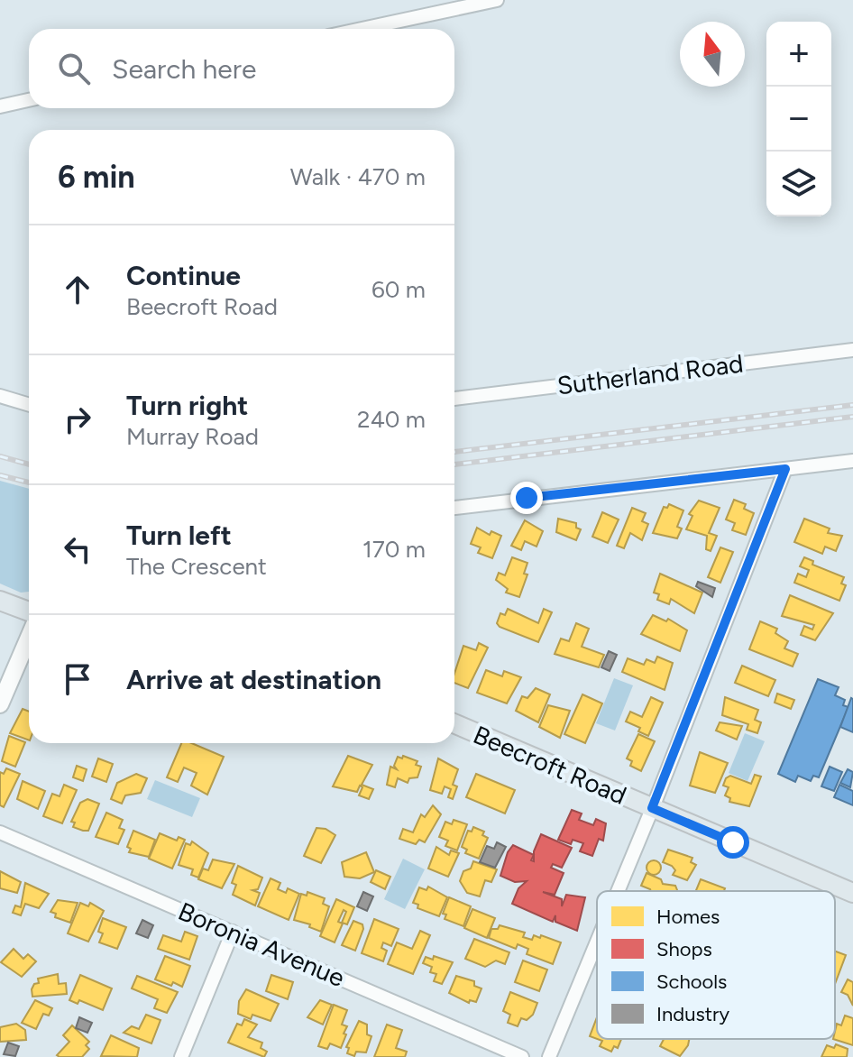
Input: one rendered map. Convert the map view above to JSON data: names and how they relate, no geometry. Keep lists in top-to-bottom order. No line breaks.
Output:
{"streets":{"main road":["Beecroft Road"],"street":["Sutherland Road","Boronia Avenue"]},"legend":["Homes","Shops","Schools","Industry"],"north":"top","page":{"map_buttons":["+","−"],"search":"Search here","heading":["6 min","Walk · 470 m"],"list":[["Continue","Beecroft Road","60 m"],["Turn right","Murray Road","240 m"],["Turn left","The Crescent","170 m"],"Arrive at destination"]}}
